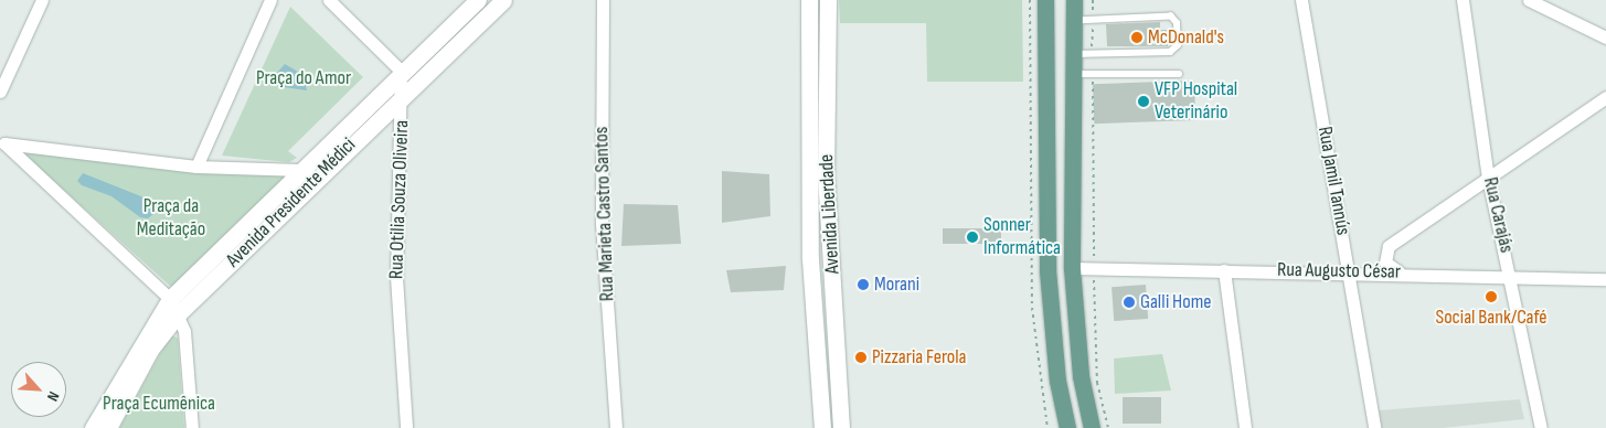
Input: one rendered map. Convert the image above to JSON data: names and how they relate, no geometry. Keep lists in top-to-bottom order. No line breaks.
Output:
{"streets":{"main road":["Avenida Presidente Médici","Avenida Liberdade"],"street":["Rua Jamil Tannús","Rua Otilia Souza Oliveira","Rua Marieta Castro Santos","Rua Carajás","Rua Augusto César"]},"crossings":[["Rua Jamil Tannús","Rua Augusto César"],["Rua Otilia Souza Oliveira","Avenida Presidente Médici"],["Rua Carajás","Rua Augusto César"]],"parks":["Praça do Amor","Praça da Meditação","Praça Ecumênica"],"places":["McDonald's","VFP Hospital Veterinário","Sonner Informática","Morani","Social Bank/Café","Galli Home","Pizzaria Ferola"],"north":"bottom right"}
